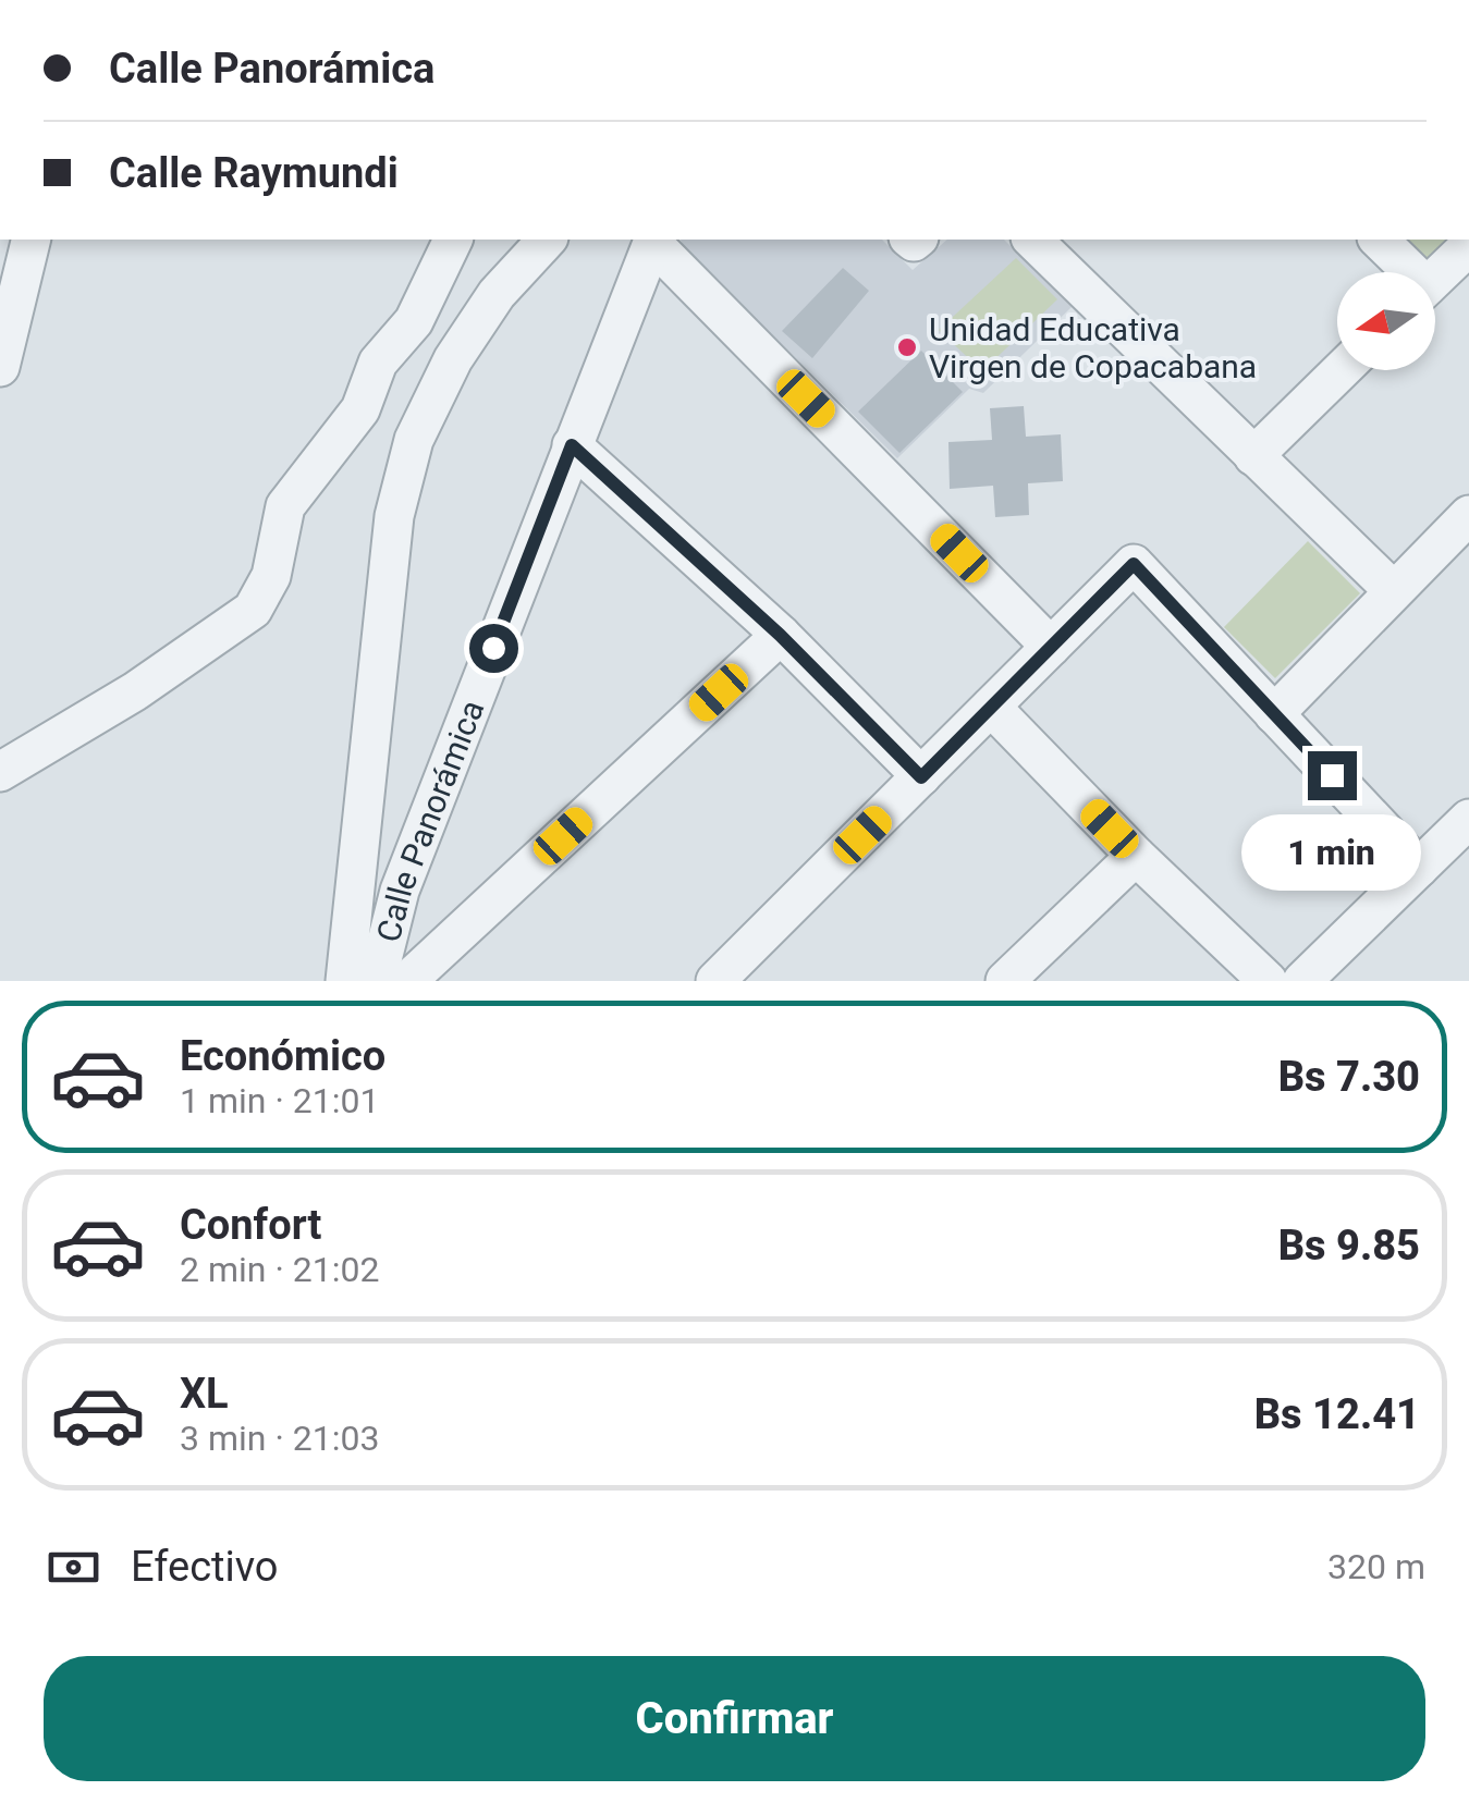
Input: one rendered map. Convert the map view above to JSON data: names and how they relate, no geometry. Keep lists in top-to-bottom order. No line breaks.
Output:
{"streets":{"street":["Calle Panorámica"]},"places":["Unidad Educativa Virgen de Copacabana"],"north":"left","page":{"banner":["Calle Panorámica","Calle Raymundi"],"bubble":"1 min","list":[{"name":"Económico","note":"1 min · 21:01","value":"Bs 7.30"},{"name":"Confort","note":"2 min · 21:02","value":"Bs 9.85"},{"name":"XL","note":"3 min · 21:03","value":"Bs 12.41"}],"pay":["Efectivo","320 m"],"buttons":"Confirmar"}}
